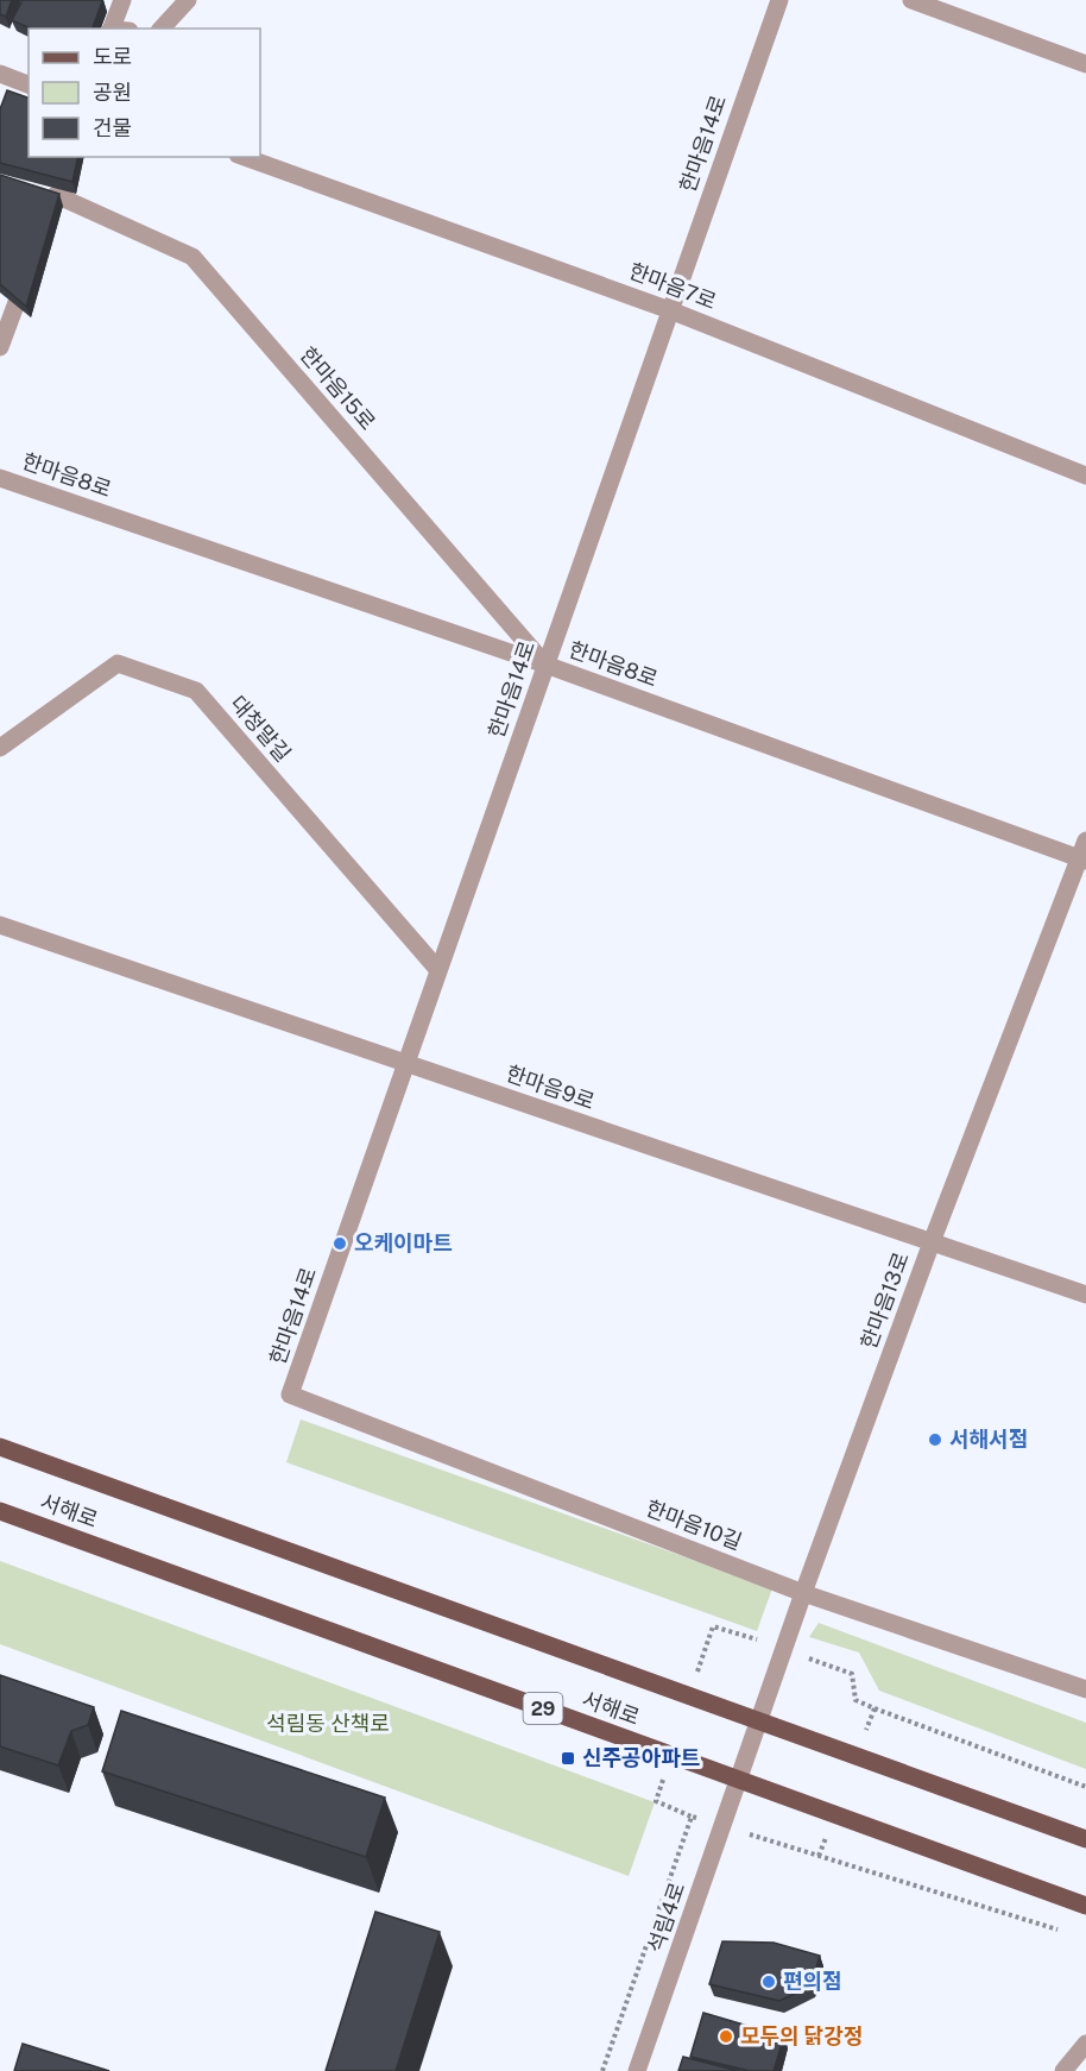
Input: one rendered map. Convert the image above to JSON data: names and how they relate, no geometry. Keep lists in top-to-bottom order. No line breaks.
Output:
{"streets":{"main road":["서해로","29"],"street":["한마음14로","한마음7로","한마음15로","한마음8로","대청말길","한마음9로","한마음13로","한마음10길","석림4로"]},"crossings":[["한마음14로","한마음7로"],["한마음14로","한마음15로"],["한마음14로","한마음8로"],["한마음14로","대청말길"],["한마음14로","한마음9로"],["한마음14로","한마음10길"],["한마음15로","한마음8로"],["한마음8로","한마음13로"],["한마음9로","한마음13로"],["한마음13로","서해로"],["한마음13로","한마음10길"],["한마음13로","석림4로"],["서해로","석림4로"]],"parks":["석림동 산책로"],"places":{"other":["오케이마트","서해서점","편의점","모두의 닭강정"],"transit":["신주공아파트"]},"legend":["도로","공원","건물"]}
